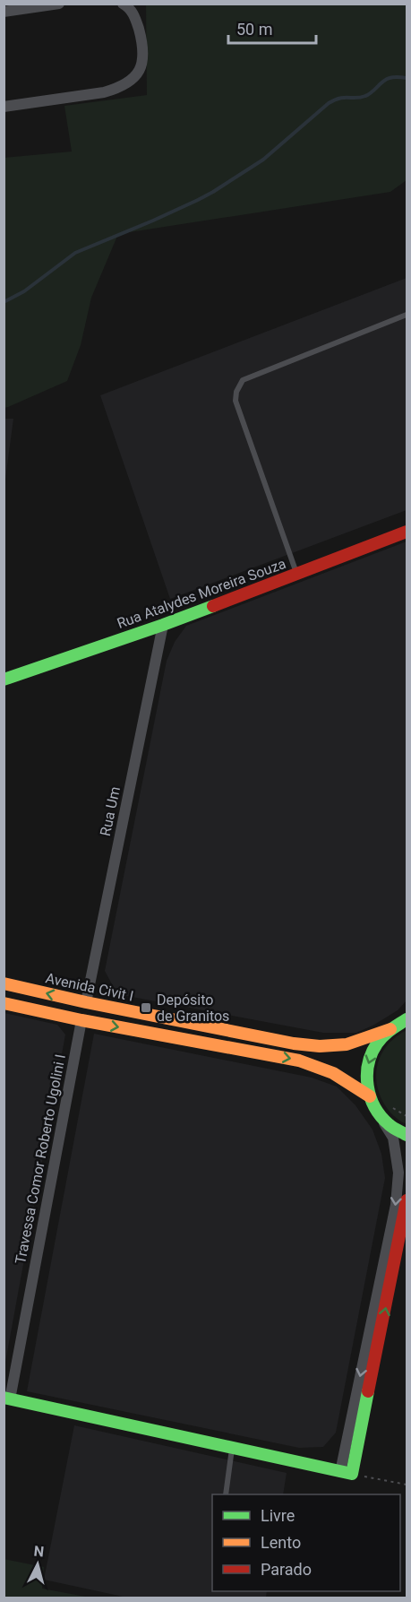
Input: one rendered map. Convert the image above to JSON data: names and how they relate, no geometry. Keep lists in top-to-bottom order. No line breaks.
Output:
{"streets":{"street":["Rua Atalydes Moreira Souza","Rua Um","Avenida Civit I","Travessa Comor Roberto Ugolini I"]},"crossings":[["Rua Atalydes Moreira Souza","Rua Um"],["Rua Um","Avenida Civit I"]],"places":{"transit":["Depósito de Granitos"]},"legend":["Livre","Lento","Parado"],"scale_bar":"50 m","north":"top"}
